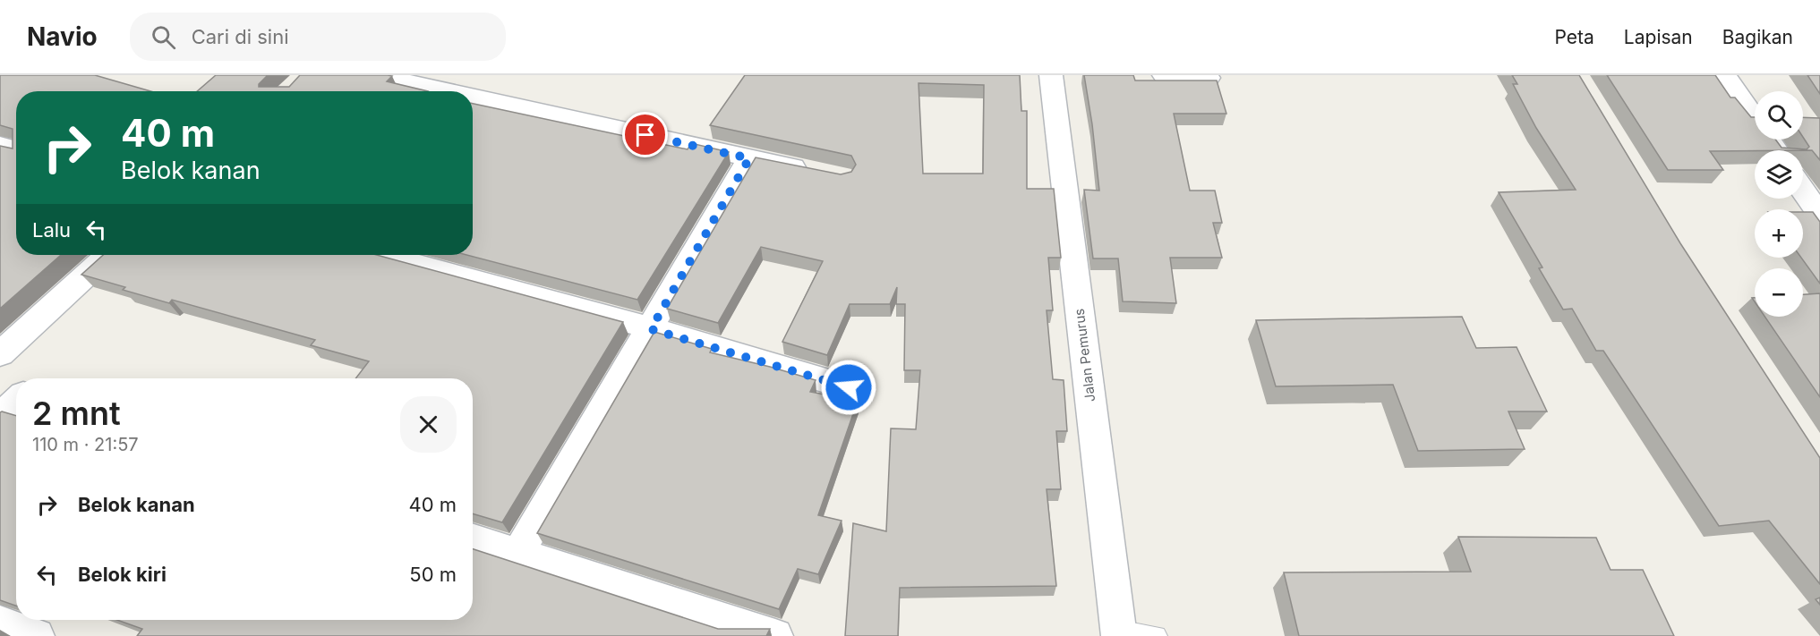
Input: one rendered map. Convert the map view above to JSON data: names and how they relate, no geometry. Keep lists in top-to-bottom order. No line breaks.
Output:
{"streets":{"street":["Jalan Pemurus"]},"page":{"header":"Navio","search":"Cari di sini","nav":["Peta","Lapisan","Bagikan"],"map_buttons":["+","−"],"turn":["40 m","Belok kanan"],"then":"Lalu","heading":["2 mnt","110 m · 21:57"],"list":[{"name":"Belok kanan","value":"40 m"},{"name":"Belok kiri","value":"50 m"}]}}
